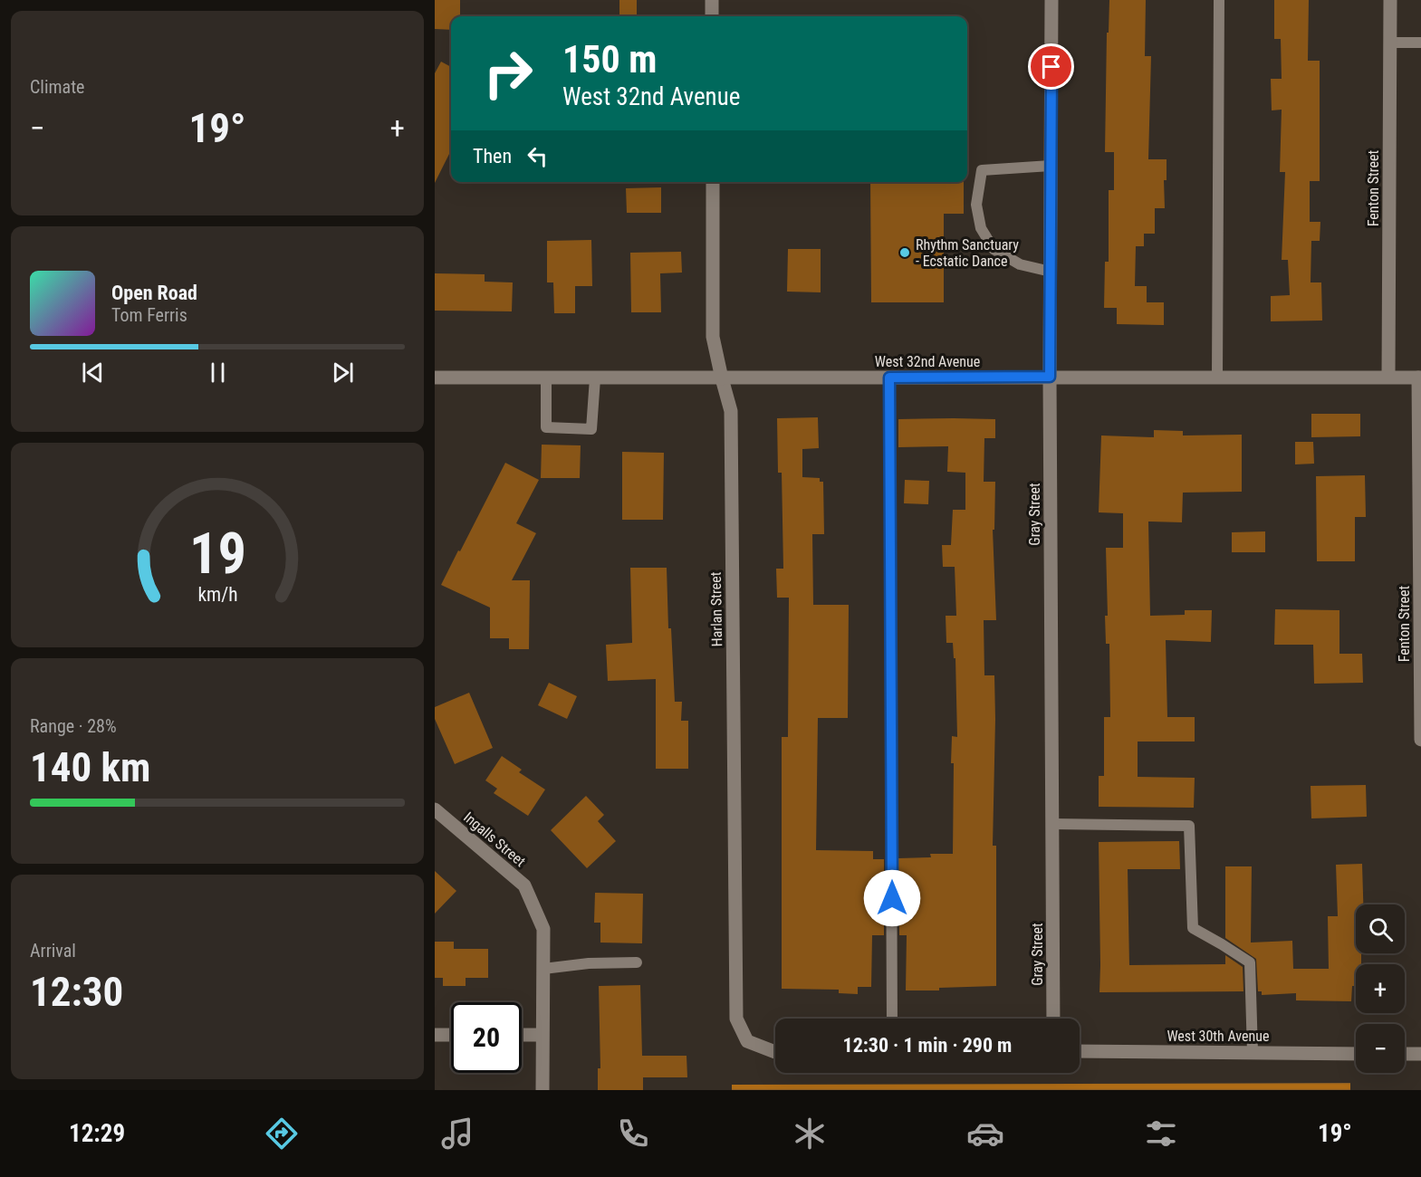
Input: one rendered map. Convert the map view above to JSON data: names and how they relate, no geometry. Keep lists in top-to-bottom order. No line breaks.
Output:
{"streets":{"street":["Fenton Street","West 32nd Avenue","Gray Street","Harlan Street","Ingalls Street","West 30th Avenue"]},"crossings":[["Fenton Street","West 32nd Avenue"],["West 32nd Avenue","Gray Street"],["West 32nd Avenue","Harlan Street"]],"places":["Rhythm Sanctuary - Ecstatic Dance"],"page":{"tile":["Climate",["Range · 28%","140 km"],["Arrival","12:30"]],"turn":["150 m","West 32nd Avenue"],"heat":["−","19°","+"],"then":"Then","song":["Open Road","Tom Ferris"],"map_buttons":["+","−"],"limit":"20","trip":"12:30 · 1 min · 290 m","tabs":["12:29","19°"],"gauge":["19","km/h"]}}
